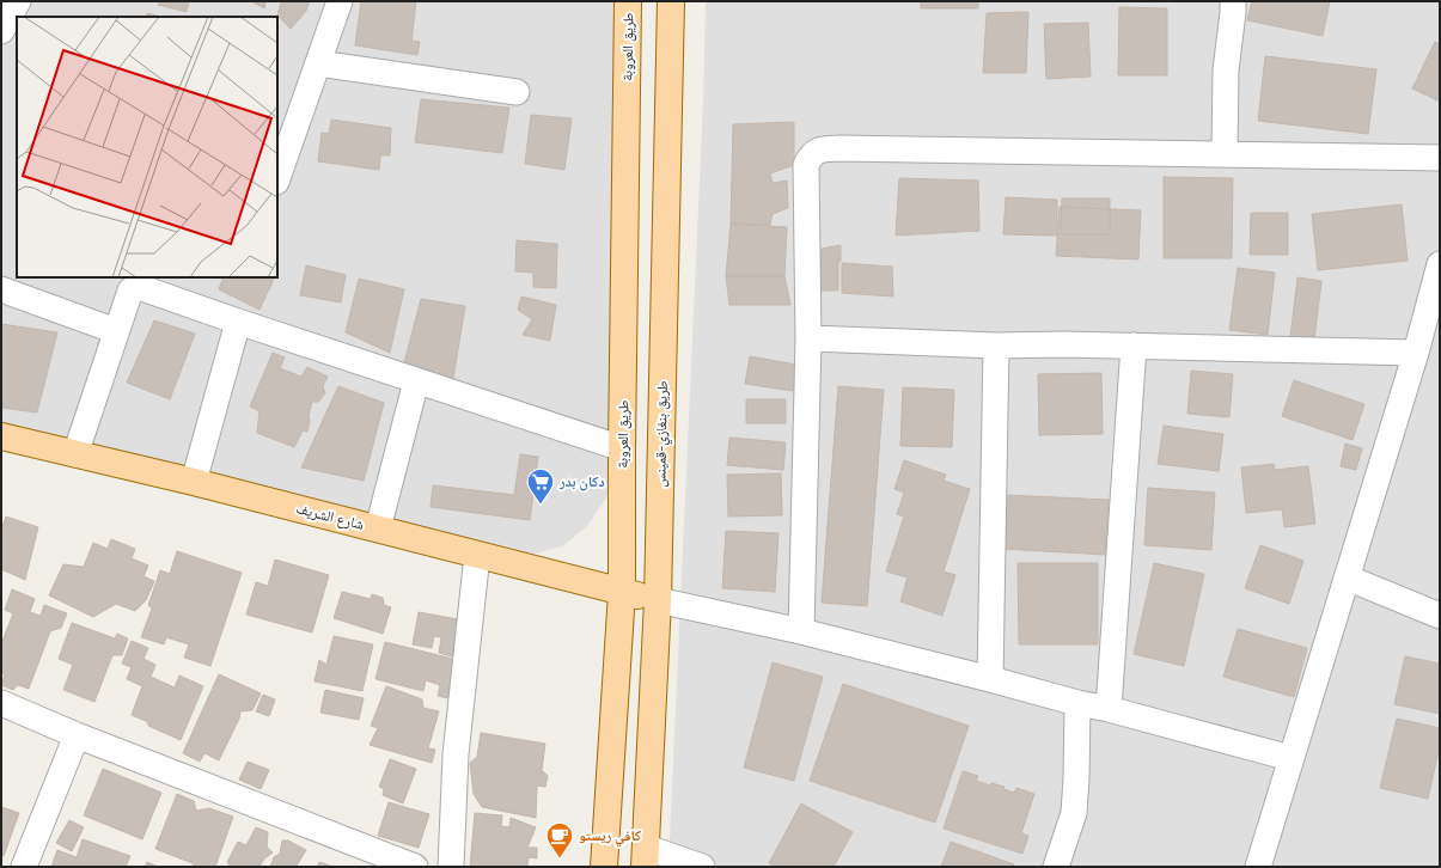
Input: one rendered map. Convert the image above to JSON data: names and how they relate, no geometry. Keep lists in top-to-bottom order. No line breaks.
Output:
{"streets":{"main road":["طريق العروبة","طريق بنغازي-قمينس","شارع الشريف"]},"crossings":[["طريق العروبة","شارع الشريف"],["طريق بنغازي-قمينس","شارع الشريف"]],"places":{"supermarket":["دكان بدر"],"cafe":["كافي ريستو"]}}
